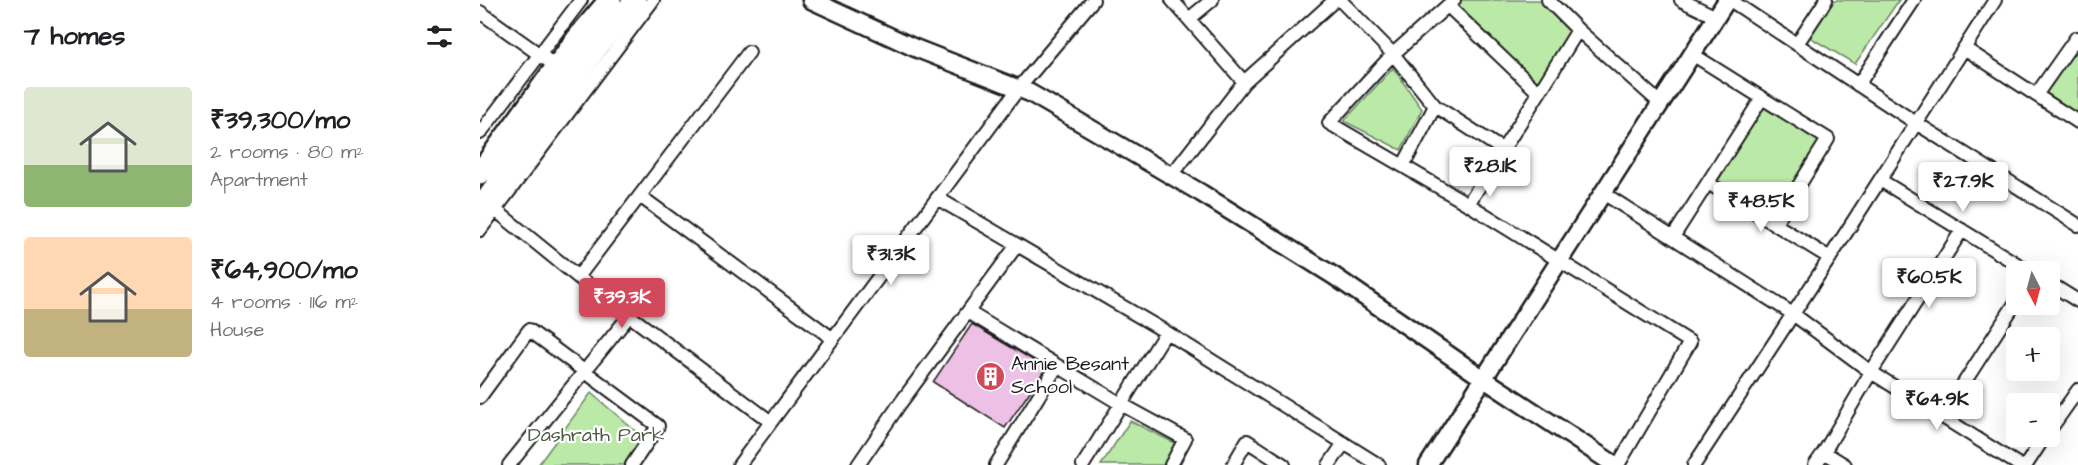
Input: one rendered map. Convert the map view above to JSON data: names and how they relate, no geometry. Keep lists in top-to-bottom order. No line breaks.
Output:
{"parks":["Dashrath Park"],"places":{"building":["Annie Besant School"]},"north":"bottom","page":{"heading":"7 homes","list":[{"name":"₹39,300/mo","note":"2 rooms · 80 m² · Apartment"},{"name":"₹64,900/mo","note":"4 rooms · 116 m² · House"}],"price":["₹28.1K","₹27.9K","₹48.5K","₹31.3K","₹60.5K","₹39.3K","₹64.9K"],"map_buttons":["+","−"]}}
